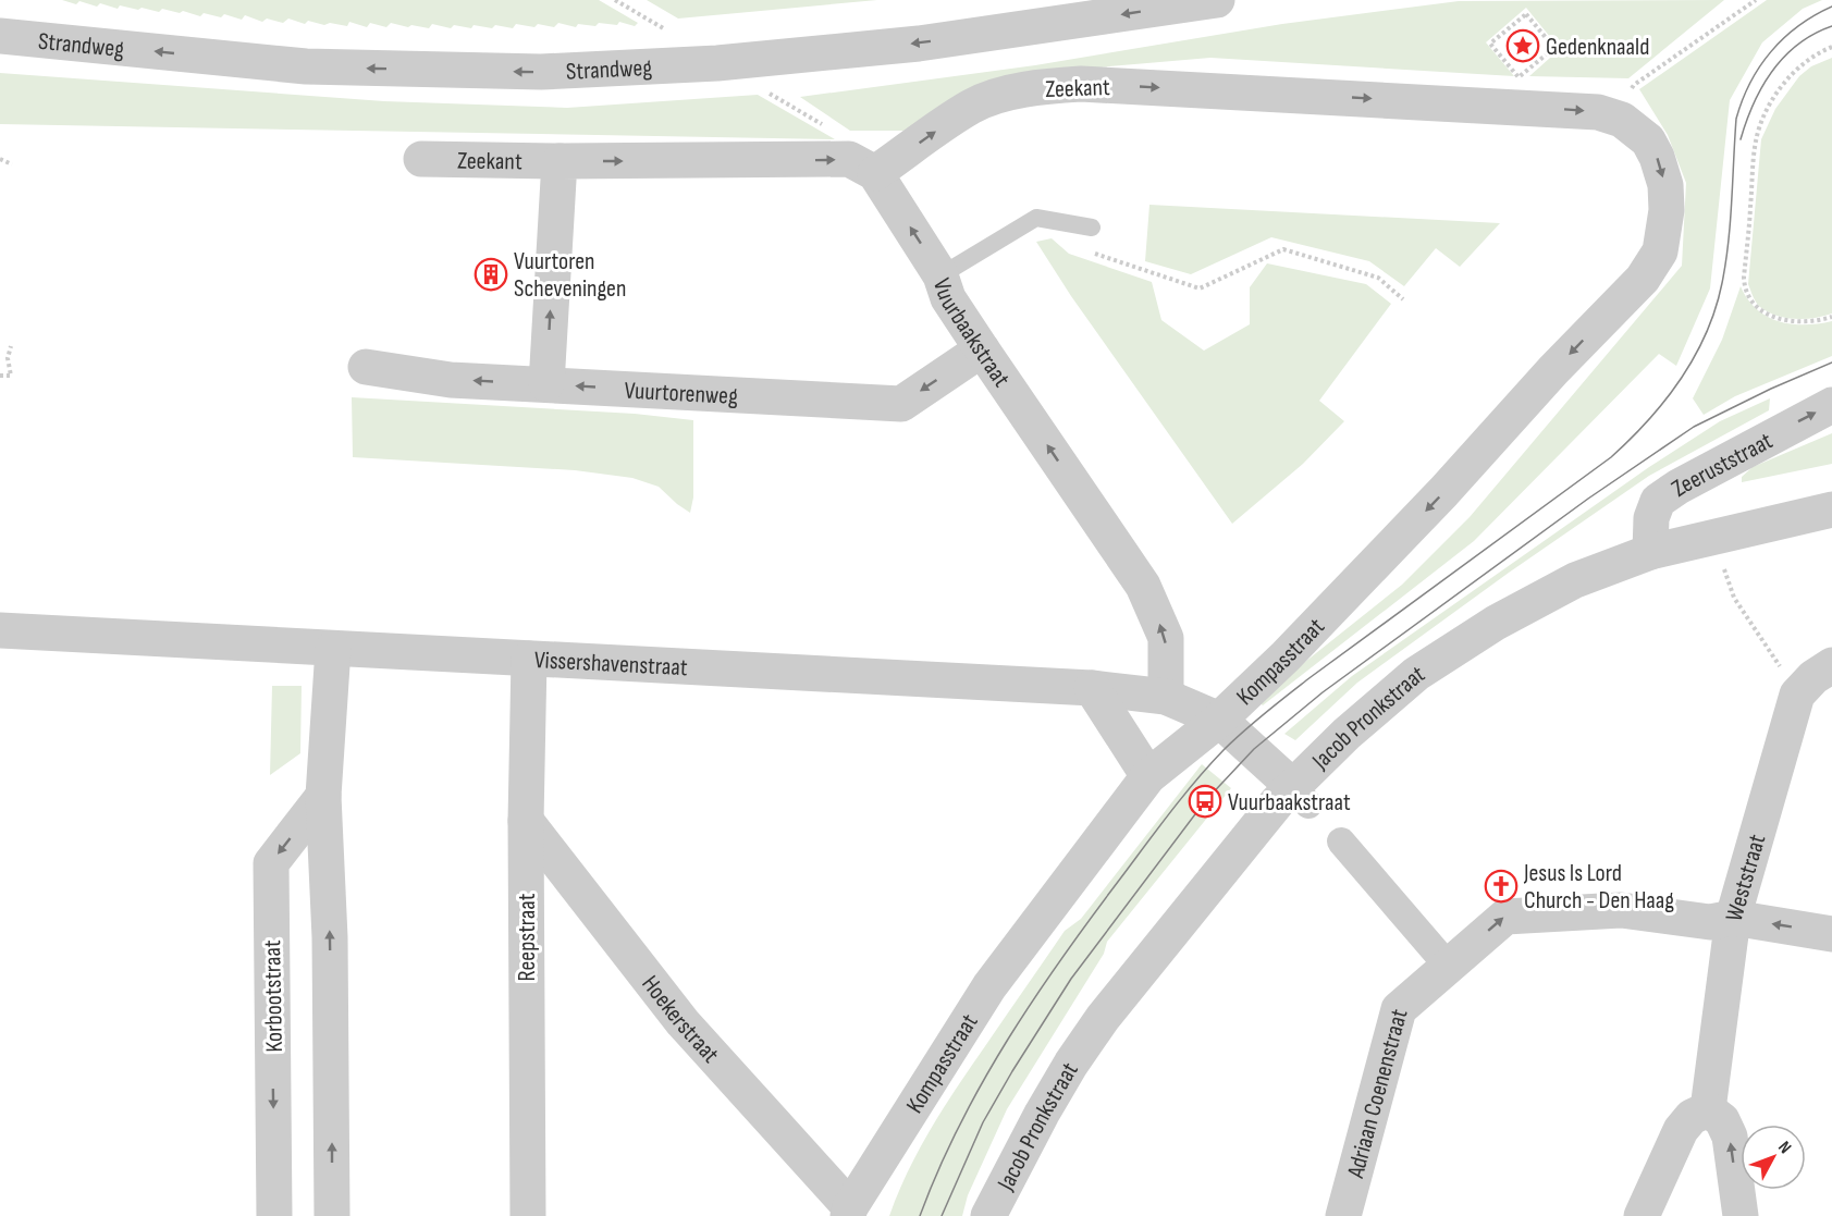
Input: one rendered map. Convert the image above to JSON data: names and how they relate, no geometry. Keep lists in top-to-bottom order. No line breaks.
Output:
{"streets":{"street":["Strandweg","Zeekant","Vuurbaakstraat","Vuurtorenweg","Zeeruststraat","Kompasstraat","Vissershavenstraat","Jacob Pronkstraat","Weststraat","Reepstraat","Korbootstraat","Hoekerstraat","Adriaan Coenenstraat"]},"crossings":[["Zeekant","Vuurbaakstraat"],["Zeekant","Vuurtorenweg"],["Zeekant","Kompasstraat"],["Vuurbaakstraat","Vuurtorenweg"],["Vuurbaakstraat","Vissershavenstraat"],["Zeeruststraat","Jacob Pronkstraat"],["Kompasstraat","Vissershavenstraat"],["Kompasstraat","Hoekerstraat"],["Vissershavenstraat","Reepstraat"],["Weststraat","Adriaan Coenenstraat"],["Reepstraat","Hoekerstraat"]],"one_way":["Strandweg","Zeekant","Vuurbaakstraat","Vuurtorenweg","Zeeruststraat","Kompasstraat"],"places":{"place":["Gedenknaald"],"building":["Vuurtoren Scheveningen"],"bus stop":["Vuurbaakstraat"],"church":["Jesus Is Lord Church - Den Haag"]},"north":"top right"}
